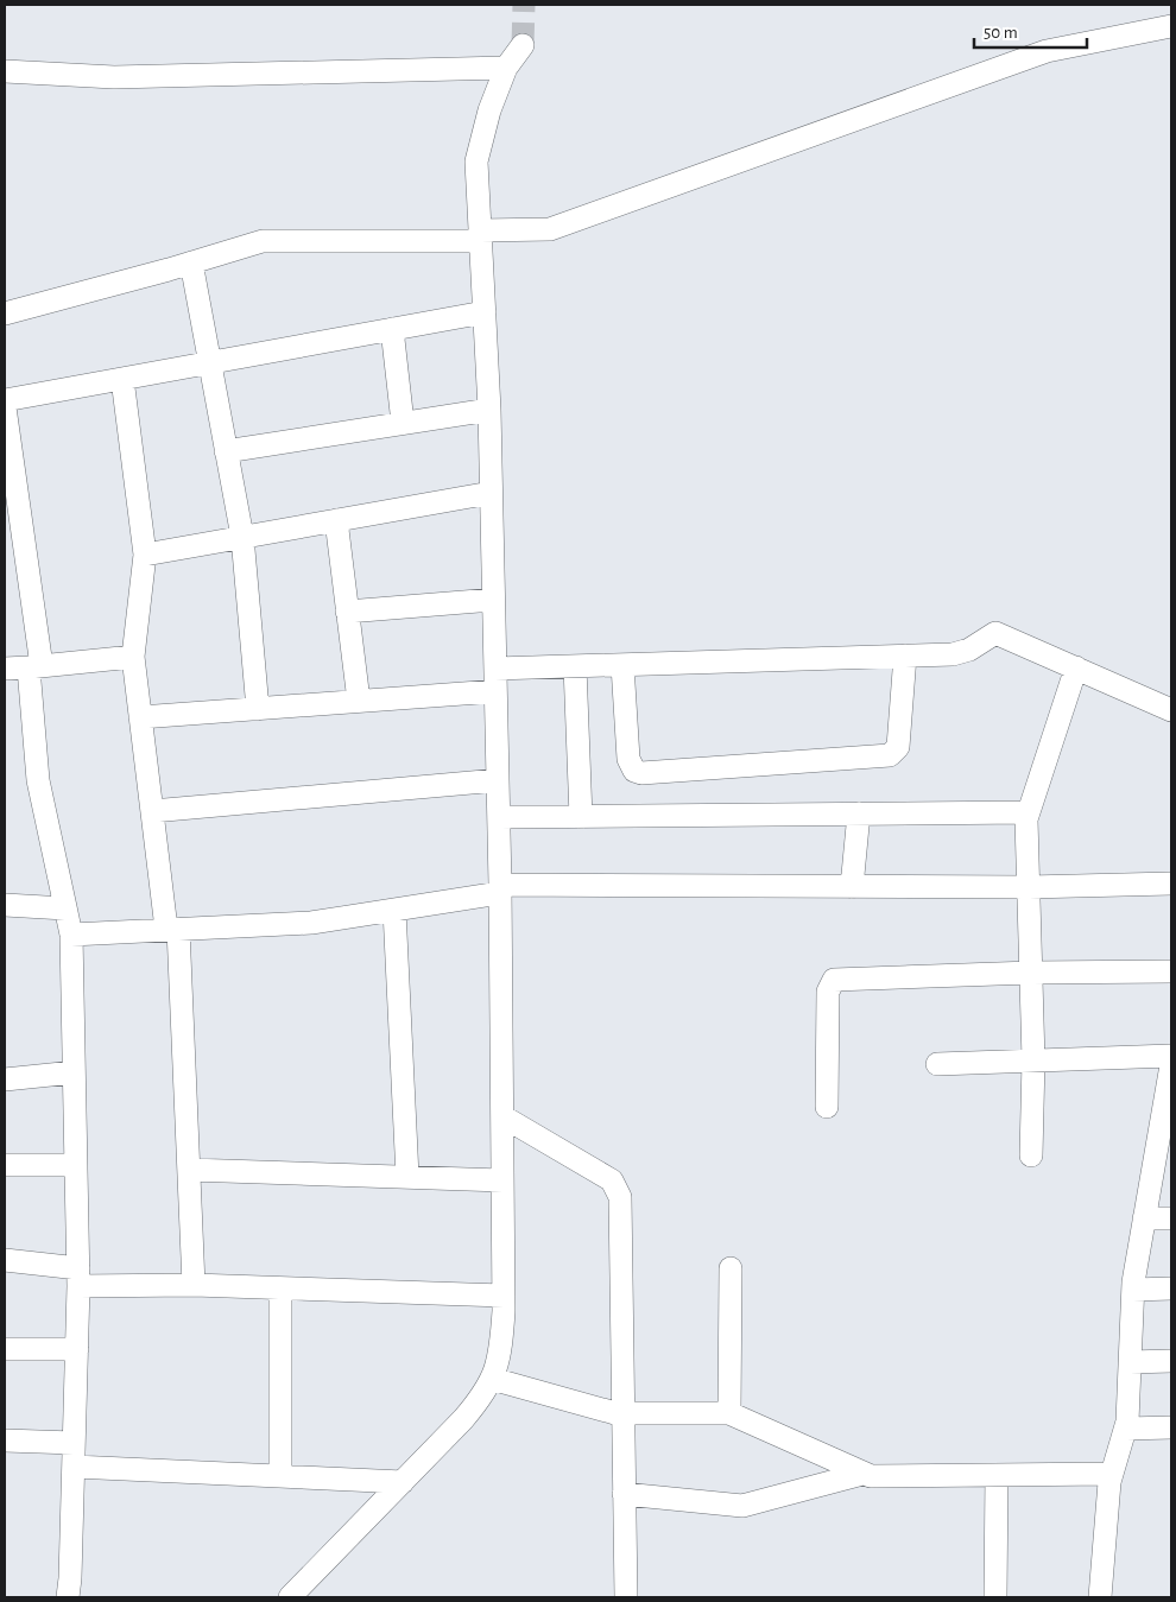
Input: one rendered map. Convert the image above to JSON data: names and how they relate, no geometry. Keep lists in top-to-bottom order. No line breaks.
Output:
{"scale_bar":"50 m"}
